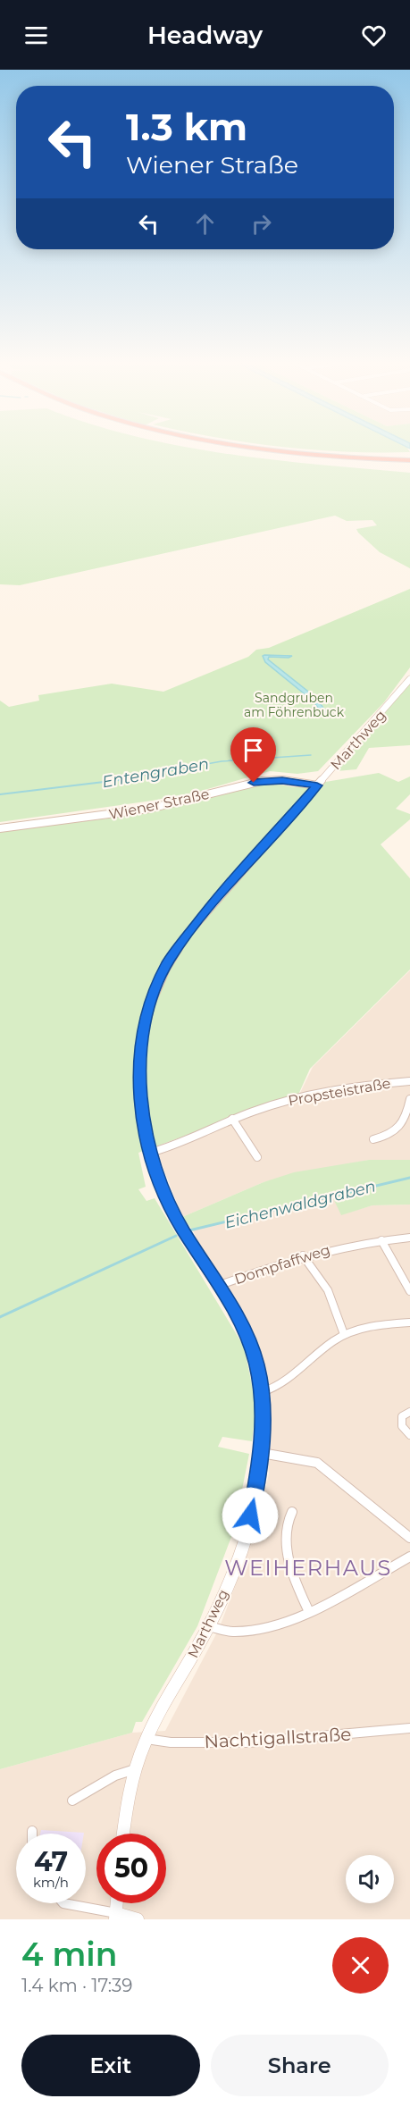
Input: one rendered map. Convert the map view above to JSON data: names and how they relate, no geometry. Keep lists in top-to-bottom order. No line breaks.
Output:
{"streets":{"main road":["Marthweg","Wiener Straße"],"street":["Propsteistraße","Dompfaffweg","Nachtigallstraße"]},"crossings":[["Marthweg","Wiener Straße"],["Marthweg","Propsteistraße"],["Marthweg","Dompfaffweg"],["Marthweg","Nachtigallstraße"]],"districts":["WEIHERHAUS"],"water":["Entengraben","Eichenwaldgraben"],"parks":["Sandgruben am Föhrenbuck"],"page":{"header":"Headway","turn":["1.3 km","Wiener Straße"],"speed":"47 km/h","limit":"50","heading":["4 min","1.4 km · 17:39"],"buttons":["Exit","Share"]}}
